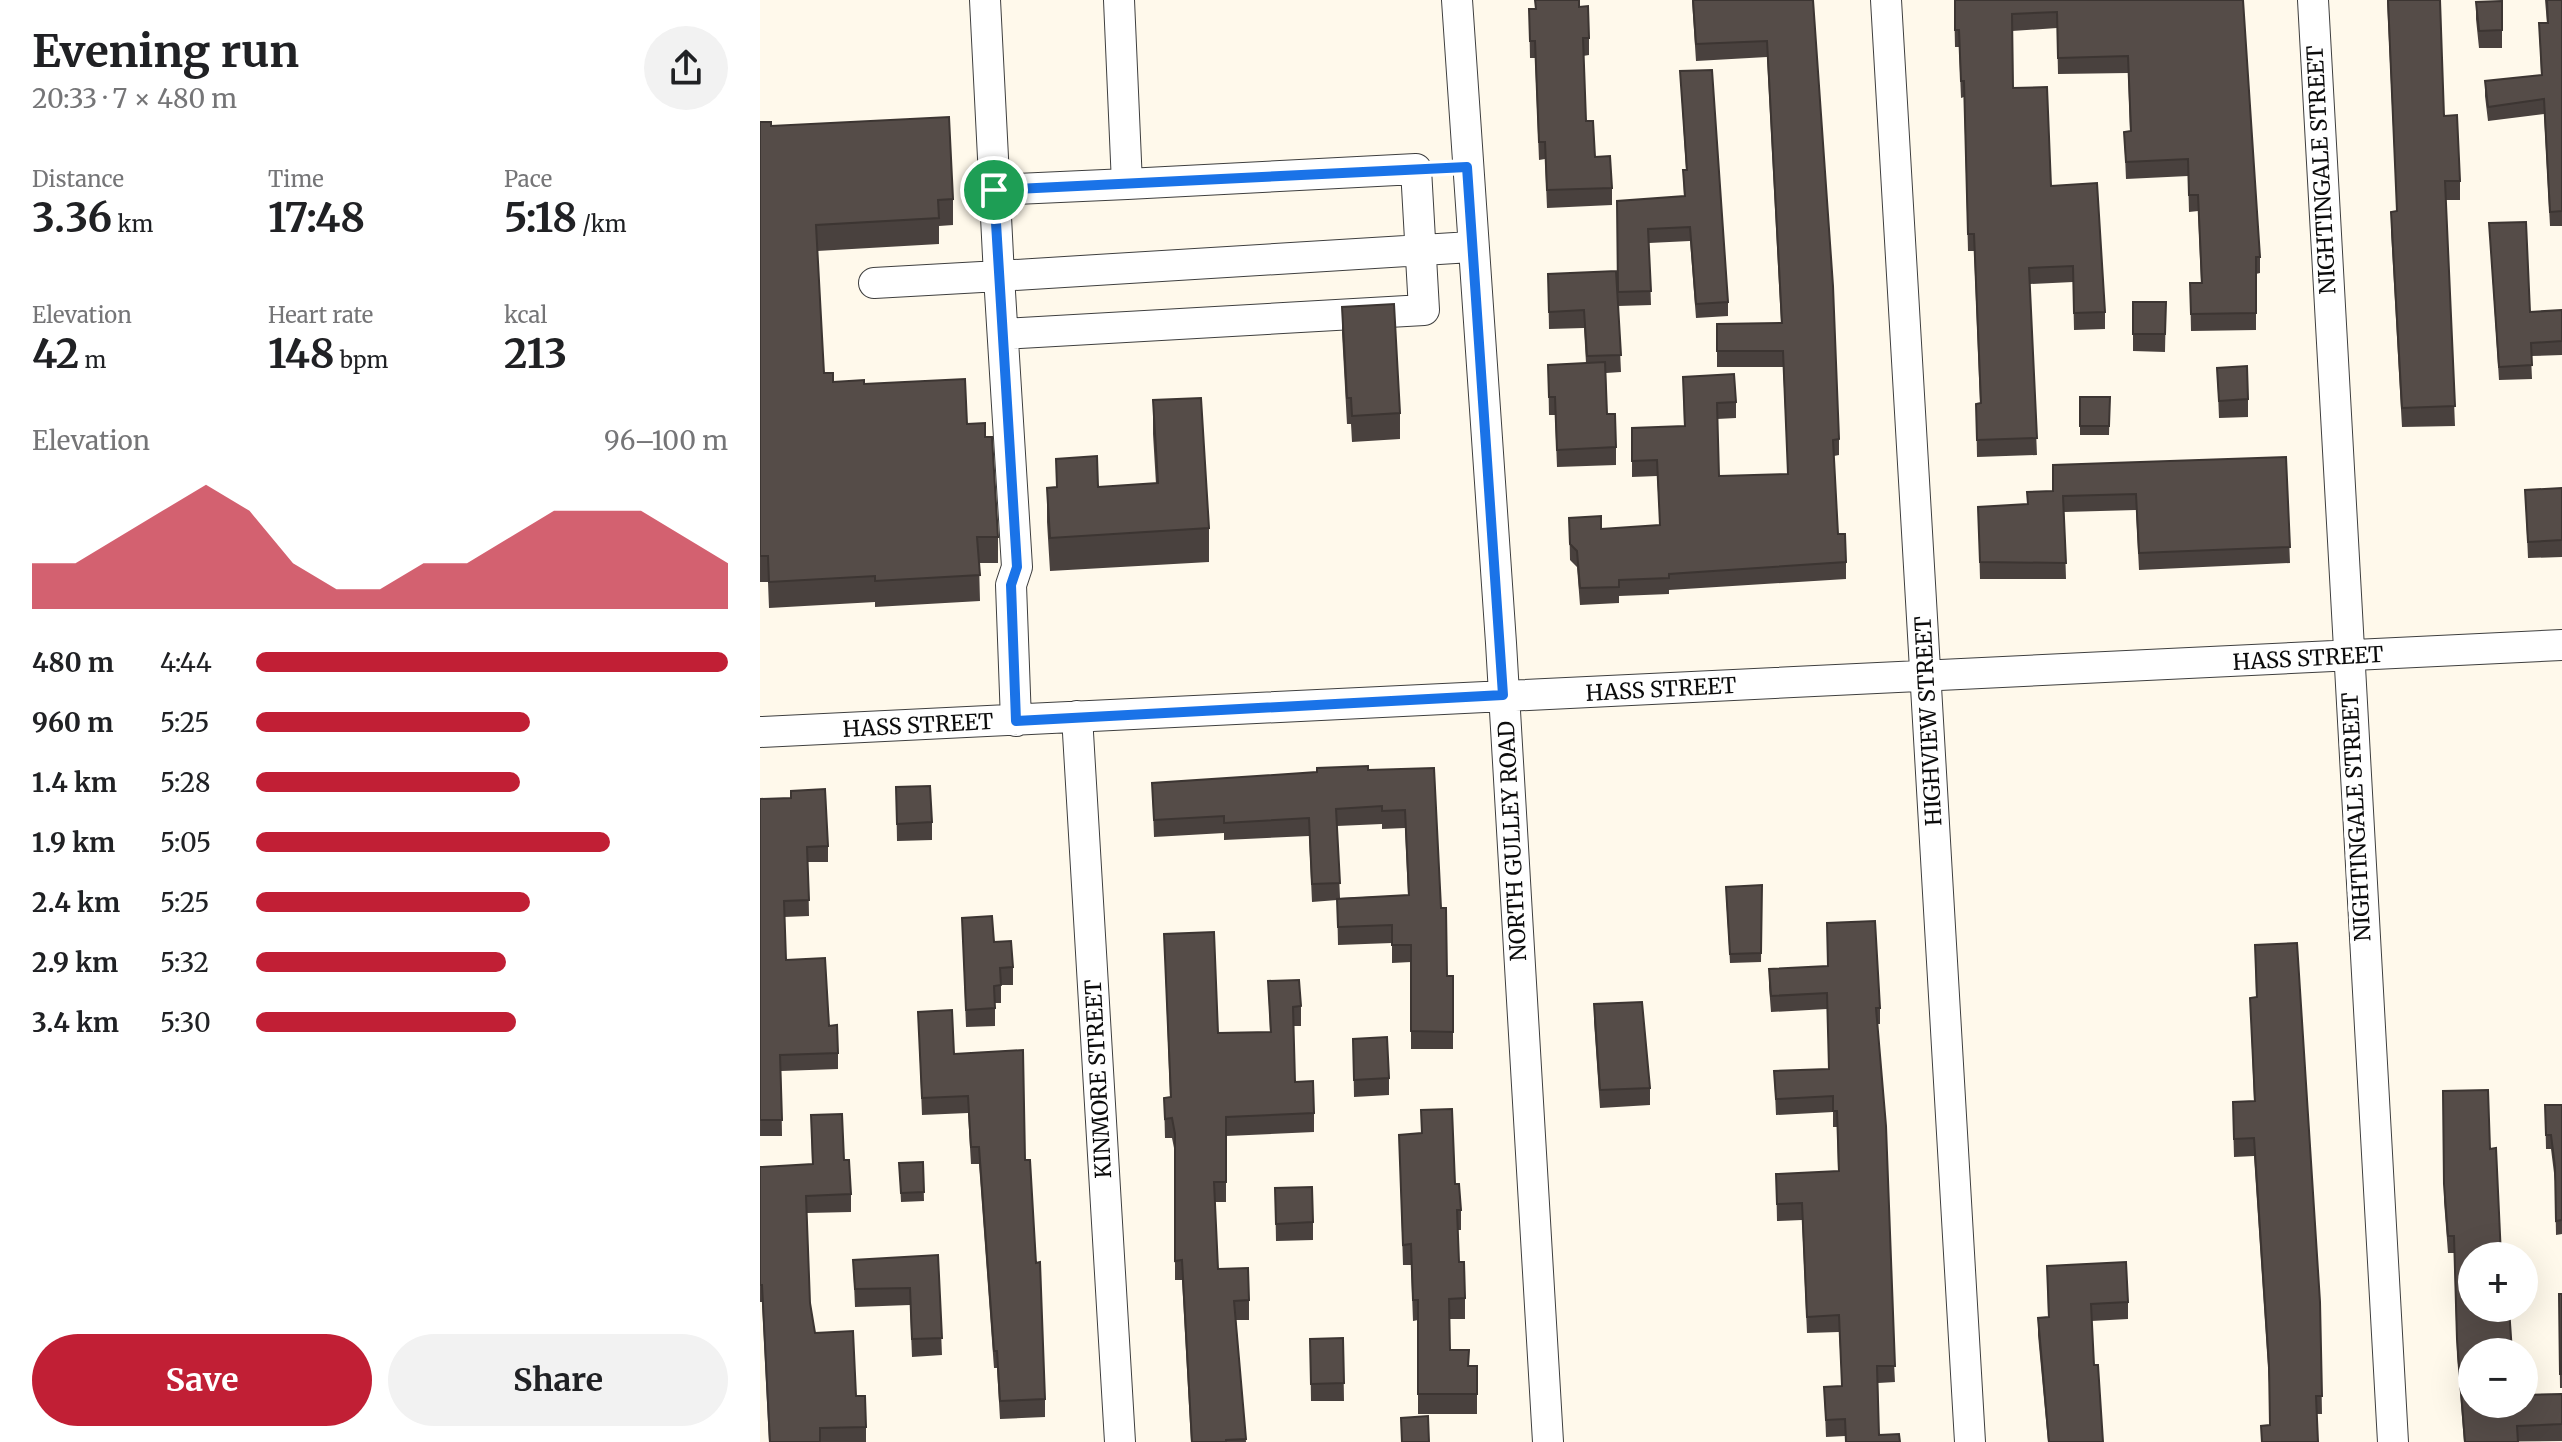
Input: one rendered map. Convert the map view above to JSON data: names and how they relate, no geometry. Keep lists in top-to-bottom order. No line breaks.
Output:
{"streets":{"street":["NIGHTINGALE STREET","HASS STREET","HIGHVIEW STREET","NORTH GULLEY ROAD","KINMORE STREET"]},"crossings":[["NIGHTINGALE STREET","HASS STREET"],["HASS STREET","HIGHVIEW STREET"],["HASS STREET","NORTH GULLEY ROAD"],["HASS STREET","KINMORE STREET"]],"page":{"heading":["Evening run","20:33 · 7 × 480 m"],"stats":[["Distance","3.36 km"],["Time","17:48"],["Pace","5:18 /km"],["Elevation","42 m"],["Heart rate","148 bpm"],["kcal","213"]],"chart":["Elevation","96–100 m"],"list":[{"name":"480 m","note":"4:44"},{"name":"960 m","note":"5:25"},{"name":"1.4 km","note":"5:28"},{"name":"1.9 km","note":"5:05"},{"name":"2.4 km","note":"5:25"},{"name":"2.9 km","note":"5:32"},{"name":"3.4 km","note":"5:30"}],"map_buttons":["+","−"],"buttons":["Save","Share"]}}
